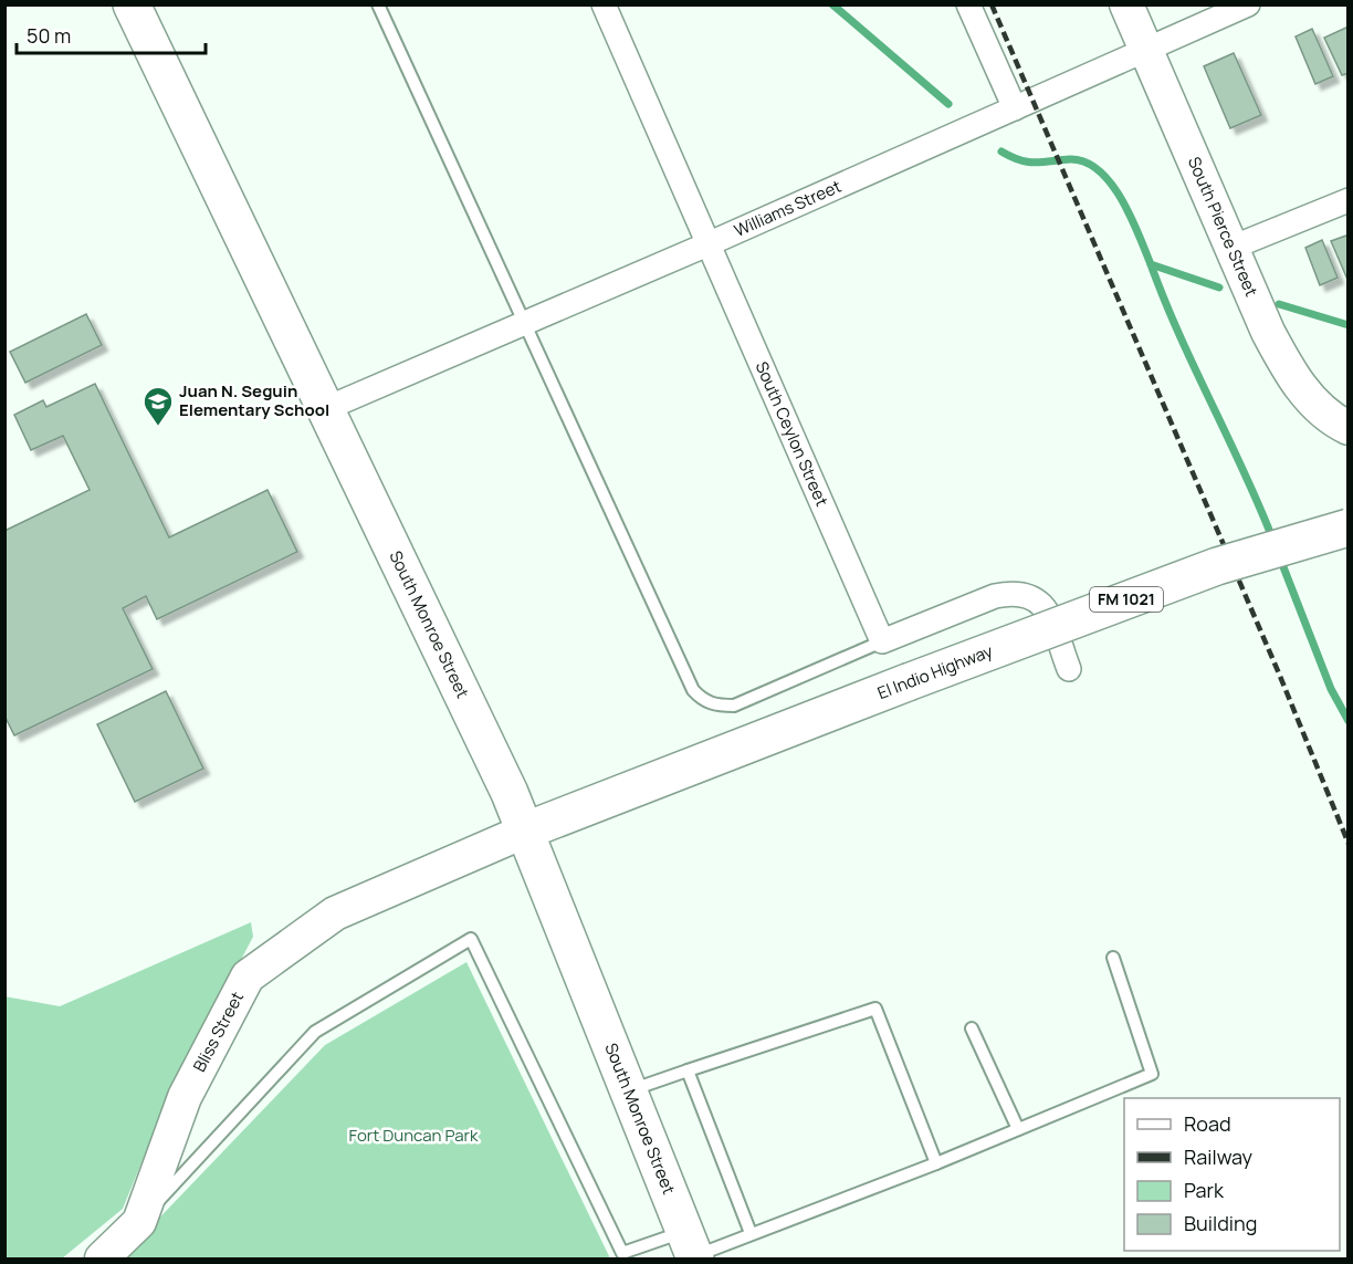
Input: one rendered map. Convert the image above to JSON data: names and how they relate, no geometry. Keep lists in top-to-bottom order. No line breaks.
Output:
{"streets":{"main road":["FM 1021","South Monroe Street","El Indio Highway"],"street":["Williams Street","South Pierce Street","South Ceylon Street","Bliss Street"]},"crossings":[["Williams Street","South Pierce Street"],["Williams Street","South Ceylon Street"],["Williams Street","South Monroe Street"],["South Monroe Street","El Indio Highway"],["South Monroe Street","Bliss Street"],["El Indio Highway","Bliss Street"]],"parks":["Fort Duncan Park"],"places":{"school or university":["Juan N. Seguin Elementary School"]},"legend":["Road","Railway","Park","Building"],"scale_bar":"50 m"}
